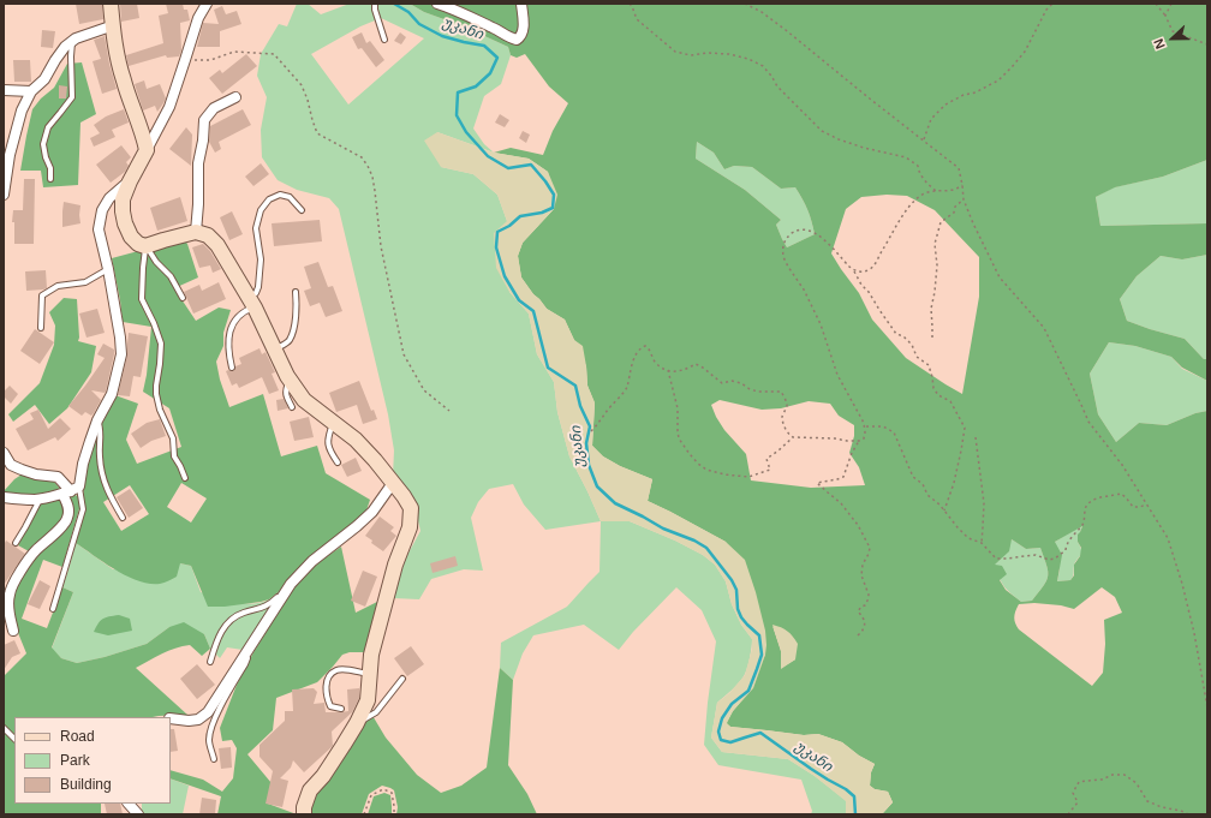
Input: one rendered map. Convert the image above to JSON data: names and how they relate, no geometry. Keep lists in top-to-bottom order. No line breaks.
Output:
{"water":["უკანი"],"legend":["Road","Park","Building"],"north":"left"}
